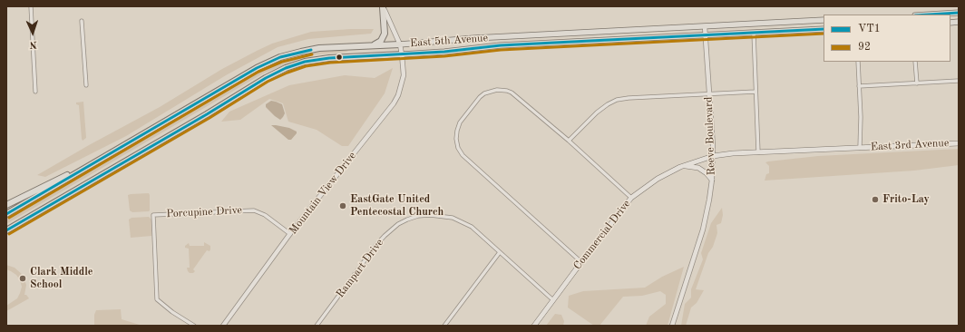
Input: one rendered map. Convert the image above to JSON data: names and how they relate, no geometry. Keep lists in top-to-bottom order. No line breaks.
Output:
{"streets":{"highway":["East 5th Avenue"],"main road":["East 3rd Avenue","Commercial Drive"],"street":["Reeve Boulevard","Mountain View Drive","Porcupine Drive","Rampart Drive"]},"crossings":[["East 5th Avenue","Reeve Boulevard"],["East 5th Avenue","Mountain View Drive"],["Reeve Boulevard","Commercial Drive"],["East 3rd Avenue","Commercial Drive"],["Mountain View Drive","Porcupine Drive"],["Commercial Drive","Rampart Drive"]],"places":["Frito-Lay","EastGate United Pentecostal Church","Clark Middle School"],"lines":["transit line VT1","transit line 92"],"legend":["VT1","92"],"north":"bottom"}
